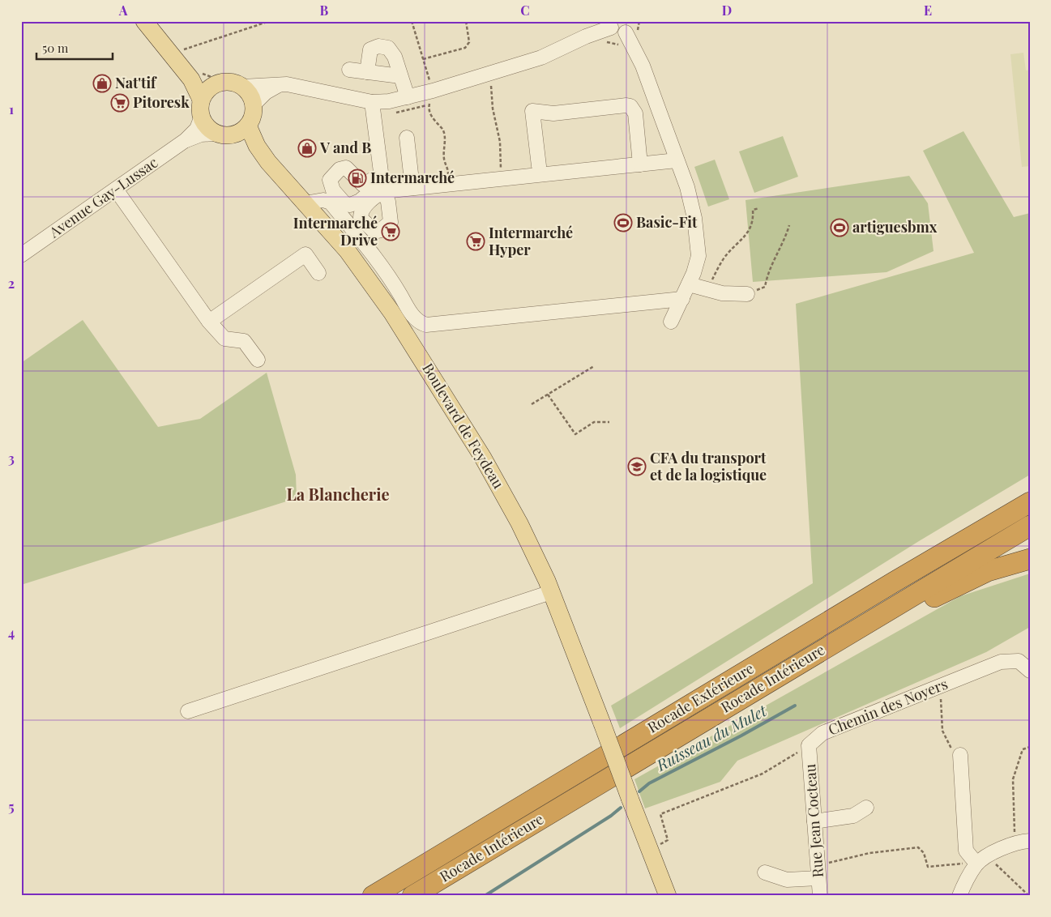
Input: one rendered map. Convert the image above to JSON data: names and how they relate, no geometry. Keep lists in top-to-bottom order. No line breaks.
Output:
{"streets":{"highway":["Rocade Intérieure","Rocade Extérieure"],"main road":["Boulevard de Feydeau"],"street":["Avenue Gay-Lussac","Chemin des Noyers","Rue Jean Cocteau"]},"crossings":[["Avenue Gay-Lussac","Boulevard de Feydeau"],["Chemin des Noyers","Rue Jean Cocteau"]],"districts":["La Blancherie"],"water":["Ruisseau du Mulet"],"places":{"shop":["Nat'tif","V and B"],"supermarket":["Pitoresk","Intermarché Drive","Intermarché Hyper"],"fuel station":["Intermarché"],"sports":["Basic-Fit","artiguesbmx"],"school or university":["CFA du transport et de la logistique"]},"scale_bar":"50 m","grid":{"columns":["A","B","C","D","E"],"rows":["1","2","3","4","5"]}}
